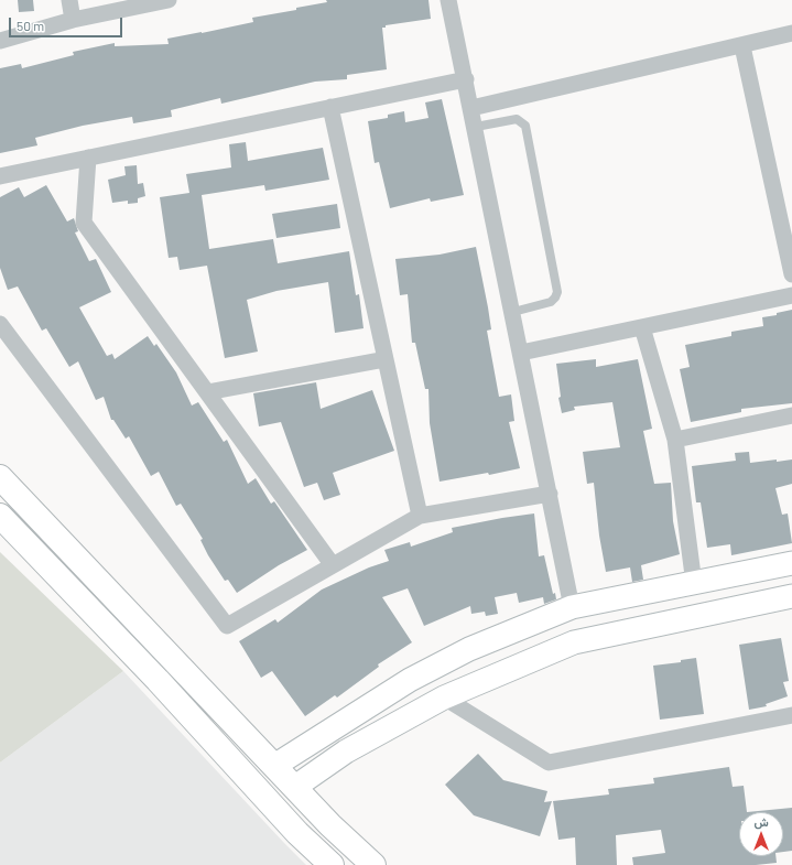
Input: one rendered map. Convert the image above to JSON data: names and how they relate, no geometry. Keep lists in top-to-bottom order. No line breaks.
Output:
{"scale_bar":"50 m","north":"top"}
